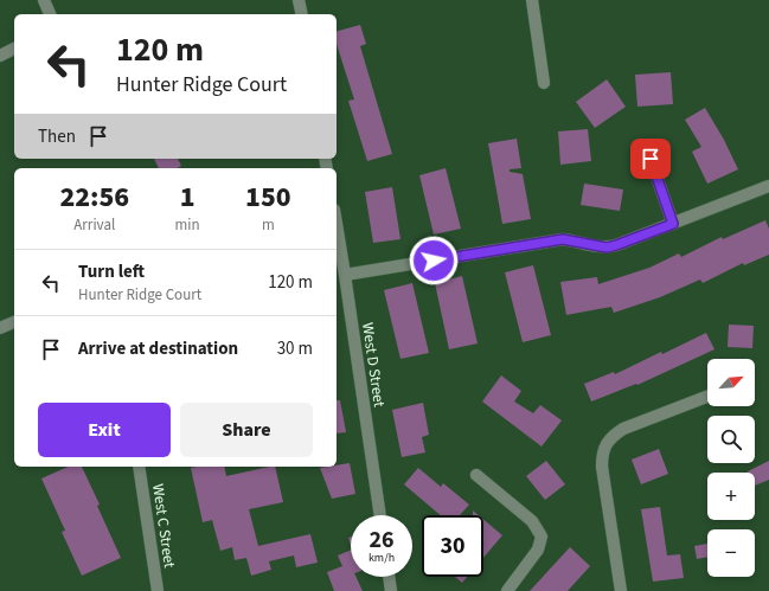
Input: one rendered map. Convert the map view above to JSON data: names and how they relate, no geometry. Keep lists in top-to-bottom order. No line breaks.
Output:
{"streets":{"street":["West D Street","West C Street"]},"north":"top right","page":{"turn":["120 m","Hunter Ridge Court"],"then":"Then","eta":["22:56","Arrival","1","min","150","m"],"list":[{"name":"Turn left","note":"Hunter Ridge Court","value":"120 m"},{"name":"Arrive at destination","value":"30 m"}],"map_buttons":["+","−"],"buttons":["Exit","Share"],"speed":"26 km/h","limit":"30"}}
